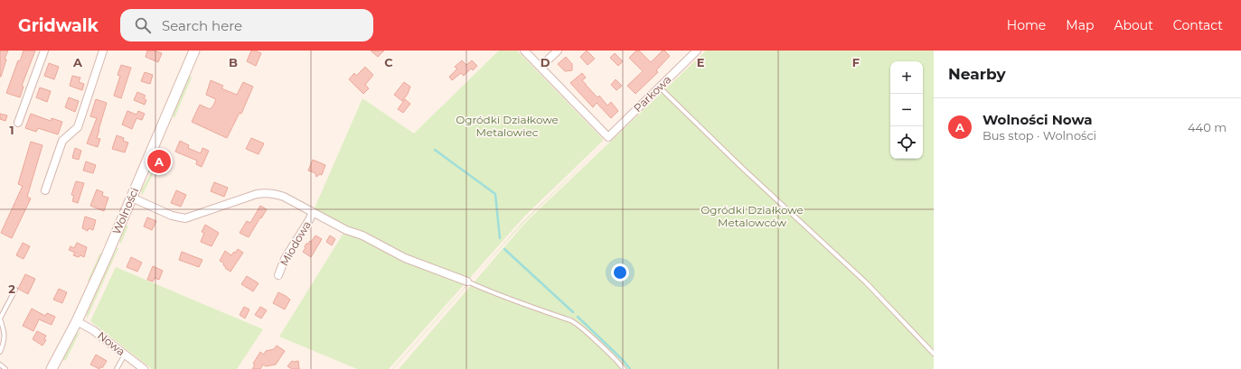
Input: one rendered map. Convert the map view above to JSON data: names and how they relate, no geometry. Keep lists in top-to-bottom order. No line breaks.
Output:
{"streets":{"main road":["Wolności"],"street":["Parkowa","Miodowa","Nowa"]},"crossings":[["Wolności","Nowa"]],"parks":["Ogródki Działkowe Metalowiec","Ogródki Działkowe Metalowców"],"page":{"header":"Gridwalk","search":"Search here","nav":["Home","Map","About","Contact"],"heading":"Nearby","map_buttons":["+","−"],"list":[{"mark":"A","name":"Wolności Nowa","note":"Bus stop · Wolności","value":"440 m"}],"pins":"A"},"grid":{"columns":["A","B","C","D","E","F"],"rows":["1","2"]}}
